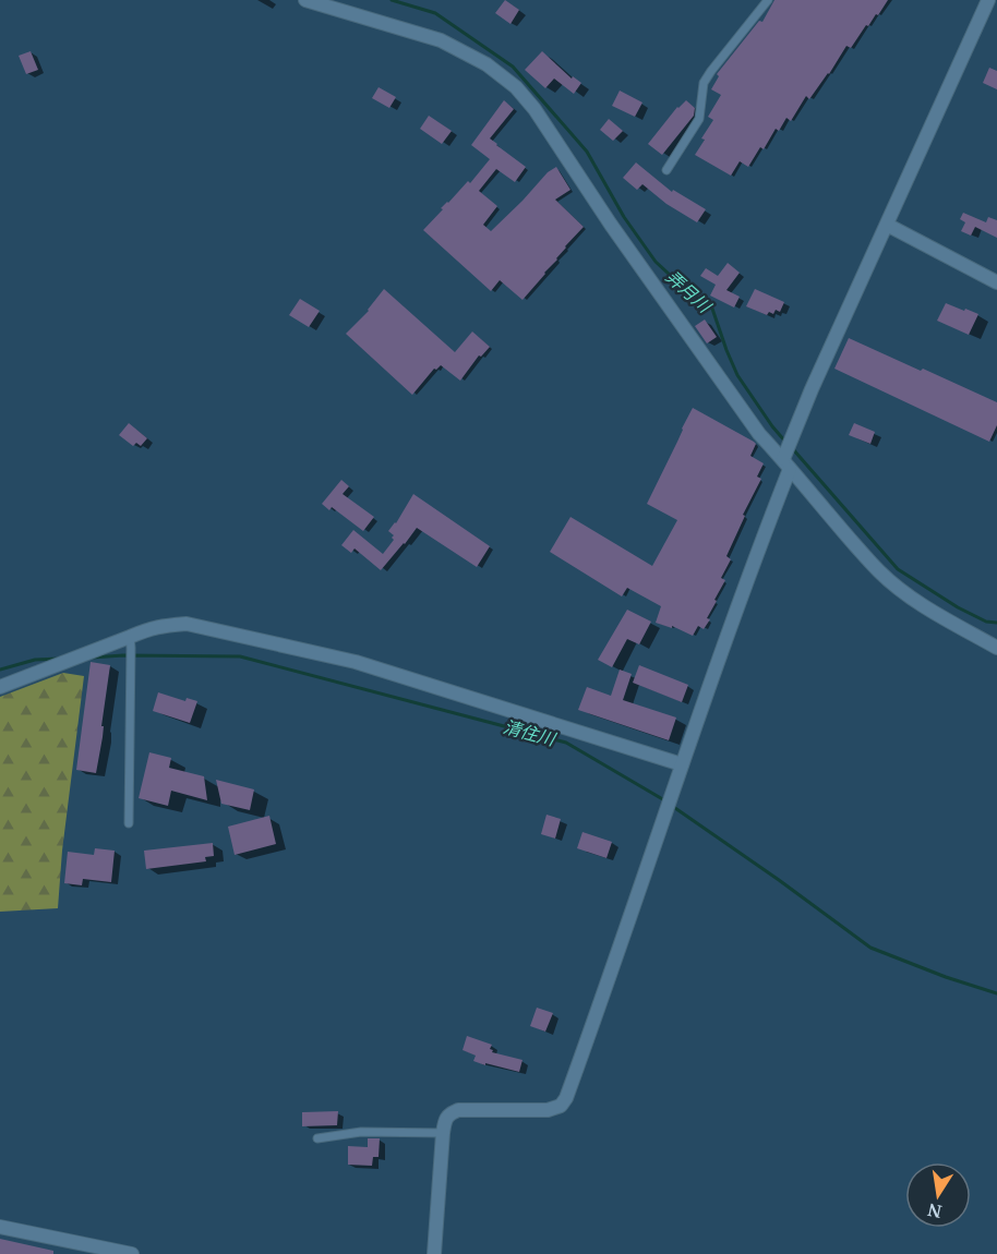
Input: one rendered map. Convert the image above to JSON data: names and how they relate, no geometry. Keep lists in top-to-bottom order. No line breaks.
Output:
{"water":["弄月川","清住川"],"north":"bottom"}
